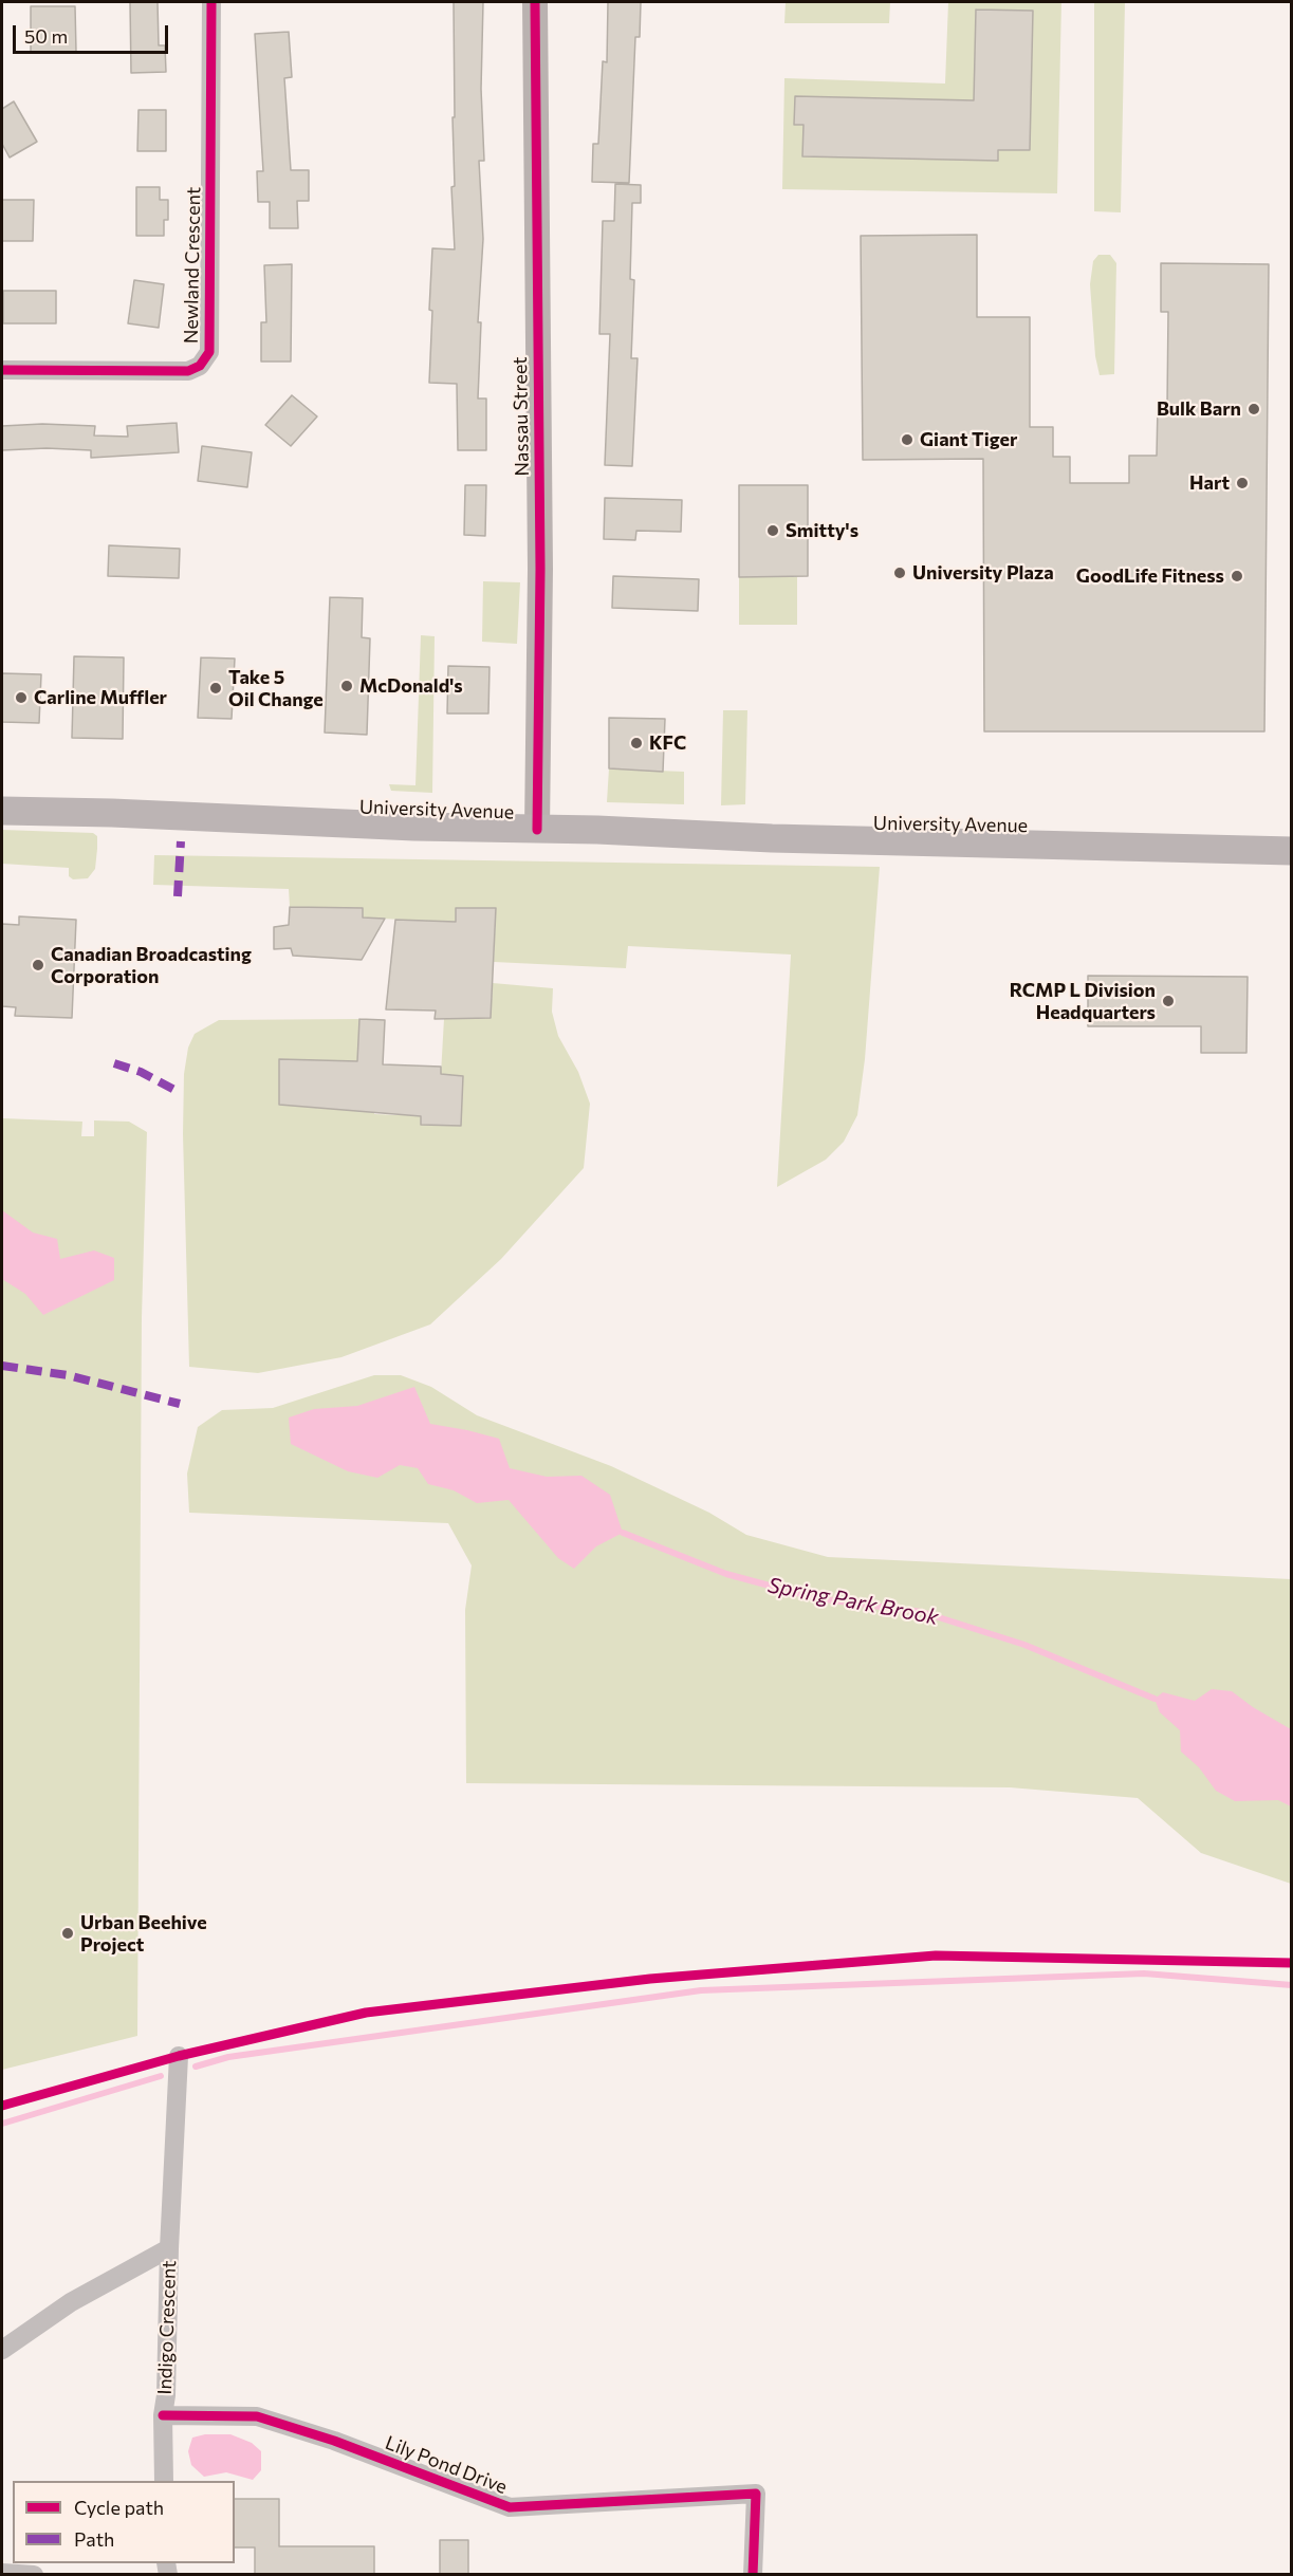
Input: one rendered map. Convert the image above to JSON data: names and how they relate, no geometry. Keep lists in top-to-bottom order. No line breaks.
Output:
{"streets":{"main road":["University Avenue"],"street":["Newland Crescent","Nassau Street","Indigo Crescent","Lily Pond Drive"]},"crossings":[["Nassau Street","University Avenue"],["Indigo Crescent","Lily Pond Drive"]],"water":["Spring Park Brook"],"places":["Bulk Barn","Giant Tiger","Hart","Smitty's","University Plaza","GoodLife Fitness","McDonald's","Take 5 Oil Change","Carline Muffler","KFC","Canadian Broadcasting Corporation","RCMP L Division Headquarters","Urban Beehive Project"],"legend":["Cycle path","Path"],"scale_bar":"50 m"}
